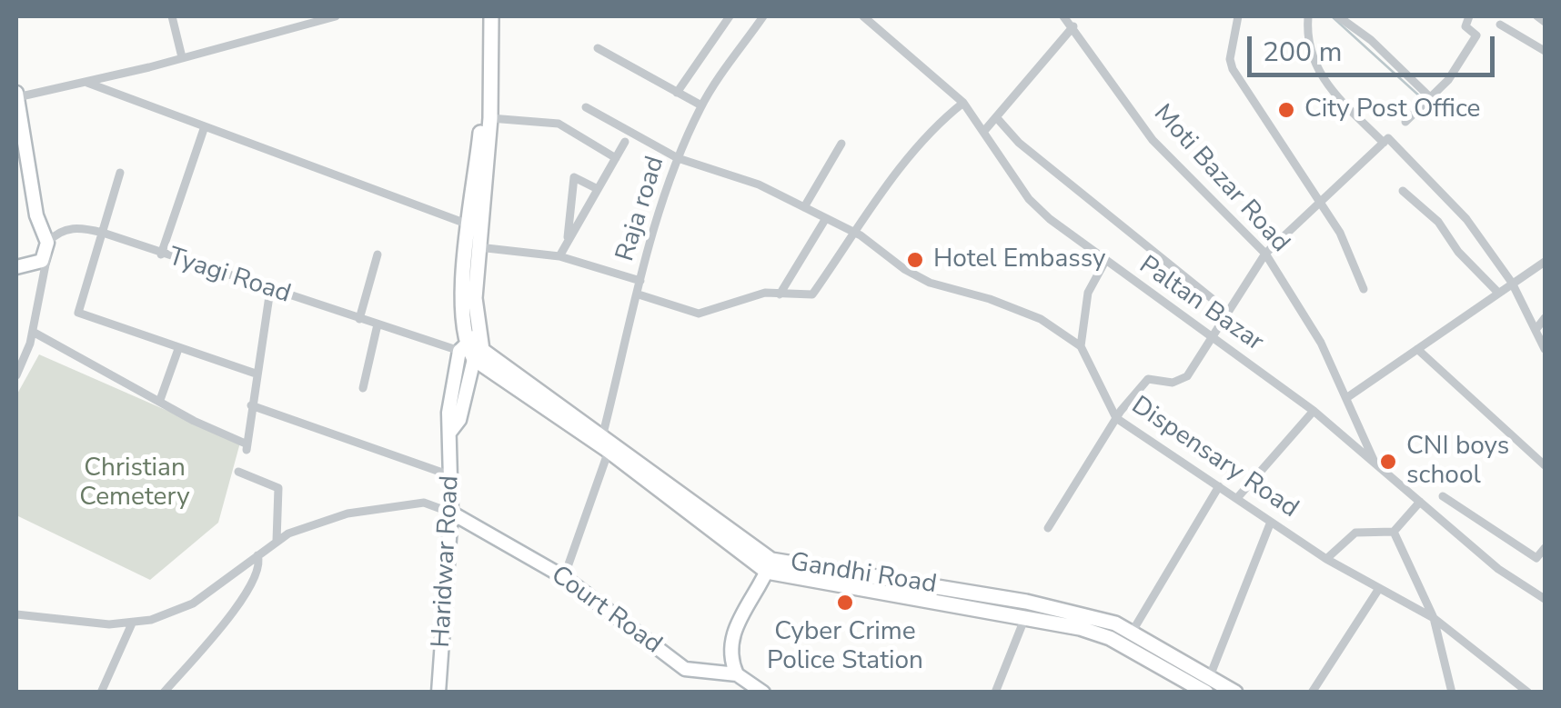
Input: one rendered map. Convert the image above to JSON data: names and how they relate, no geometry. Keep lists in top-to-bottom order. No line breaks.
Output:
{"streets":{"main road":["Gandhi Road"],"street":["Moti Bazar Road","Raja road","Tyagi Road","Paltan Bazar","Dispensary Road","Haridwar Road","Court Road"]},"crossings":[["Moti Bazar Road","Paltan Bazar"],["Raja road","Gandhi Road"],["Tyagi Road","Haridwar Road"],["Haridwar Road","Gandhi Road"],["Haridwar Road","Court Road"]],"parks":["Christian Cemetery"],"places":["City Post Office","Hotel Embassy","CNI boys school","Cyber Crime Police Station"],"scale_bar":"200 m"}
